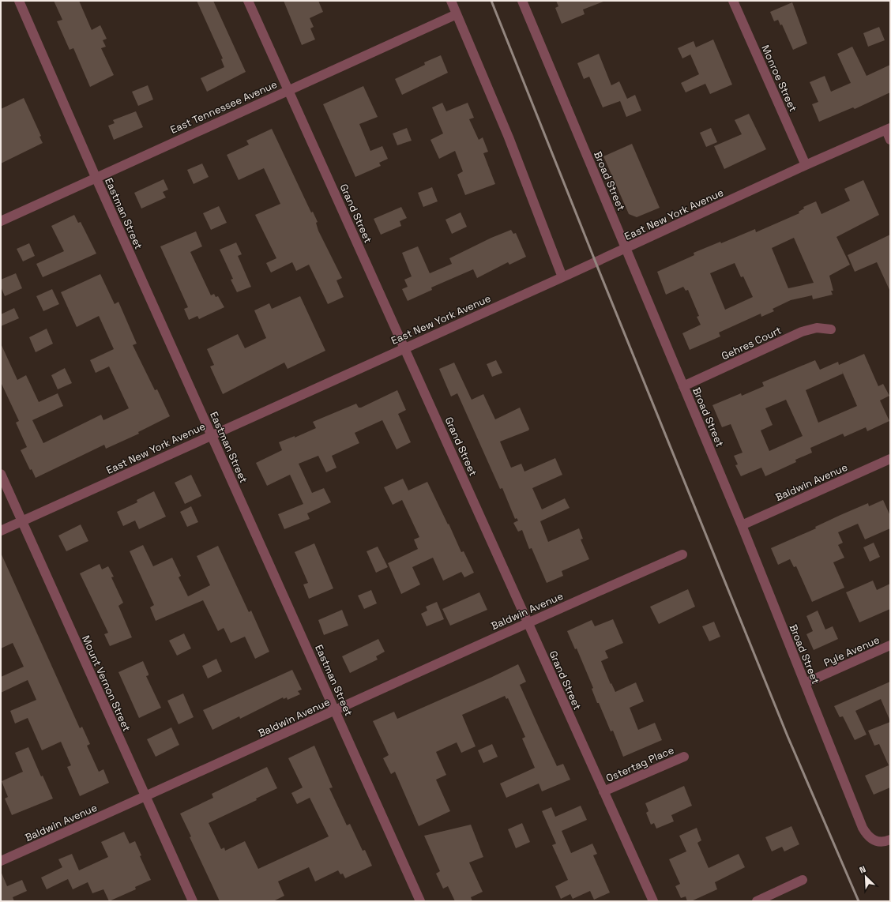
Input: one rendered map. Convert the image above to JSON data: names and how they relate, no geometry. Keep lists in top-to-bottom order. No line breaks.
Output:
{"streets":{"street":["Monroe Street","East Tennessee Avenue","Broad Street","Eastman Street","Grand Street","East New York Avenue","Gehres Court","Baldwin Avenue","Pyle Avenue","Mount Vernon Street","Ostertag Place"]},"crossings":[["Monroe Street","East New York Avenue"],["East Tennessee Avenue","Eastman Street"],["East Tennessee Avenue","Grand Street"],["Broad Street","East New York Avenue"],["Broad Street","Gehres Court"],["Broad Street","Baldwin Avenue"],["Broad Street","Pyle Avenue"],["Eastman Street","East New York Avenue"],["Eastman Street","Baldwin Avenue"],["Grand Street","East New York Avenue"],["Grand Street","Baldwin Avenue"],["Grand Street","Ostertag Place"],["East New York Avenue","Mount Vernon Street"],["Baldwin Avenue","Mount Vernon Street"]],"north":"top left"}
